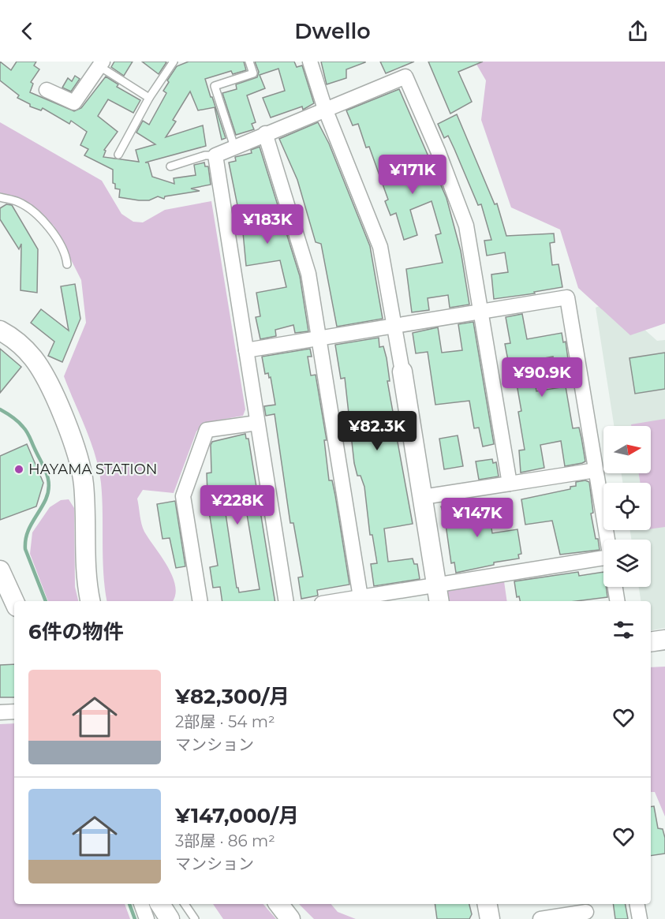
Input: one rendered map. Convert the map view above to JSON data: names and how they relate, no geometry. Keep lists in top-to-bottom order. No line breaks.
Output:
{"places":["HAYAMA STATION"],"north":"right","page":{"header":"Dwello","price":["¥171K","¥183K","¥90.9K","¥82.3K","¥228K","¥147K"],"heading":"6件の物件","list":[{"name":"¥82,300/月","note":"2部屋 · 54 m² · マンション"},{"name":"¥147,000/月","note":"3部屋 · 86 m² · マンション"}]}}
